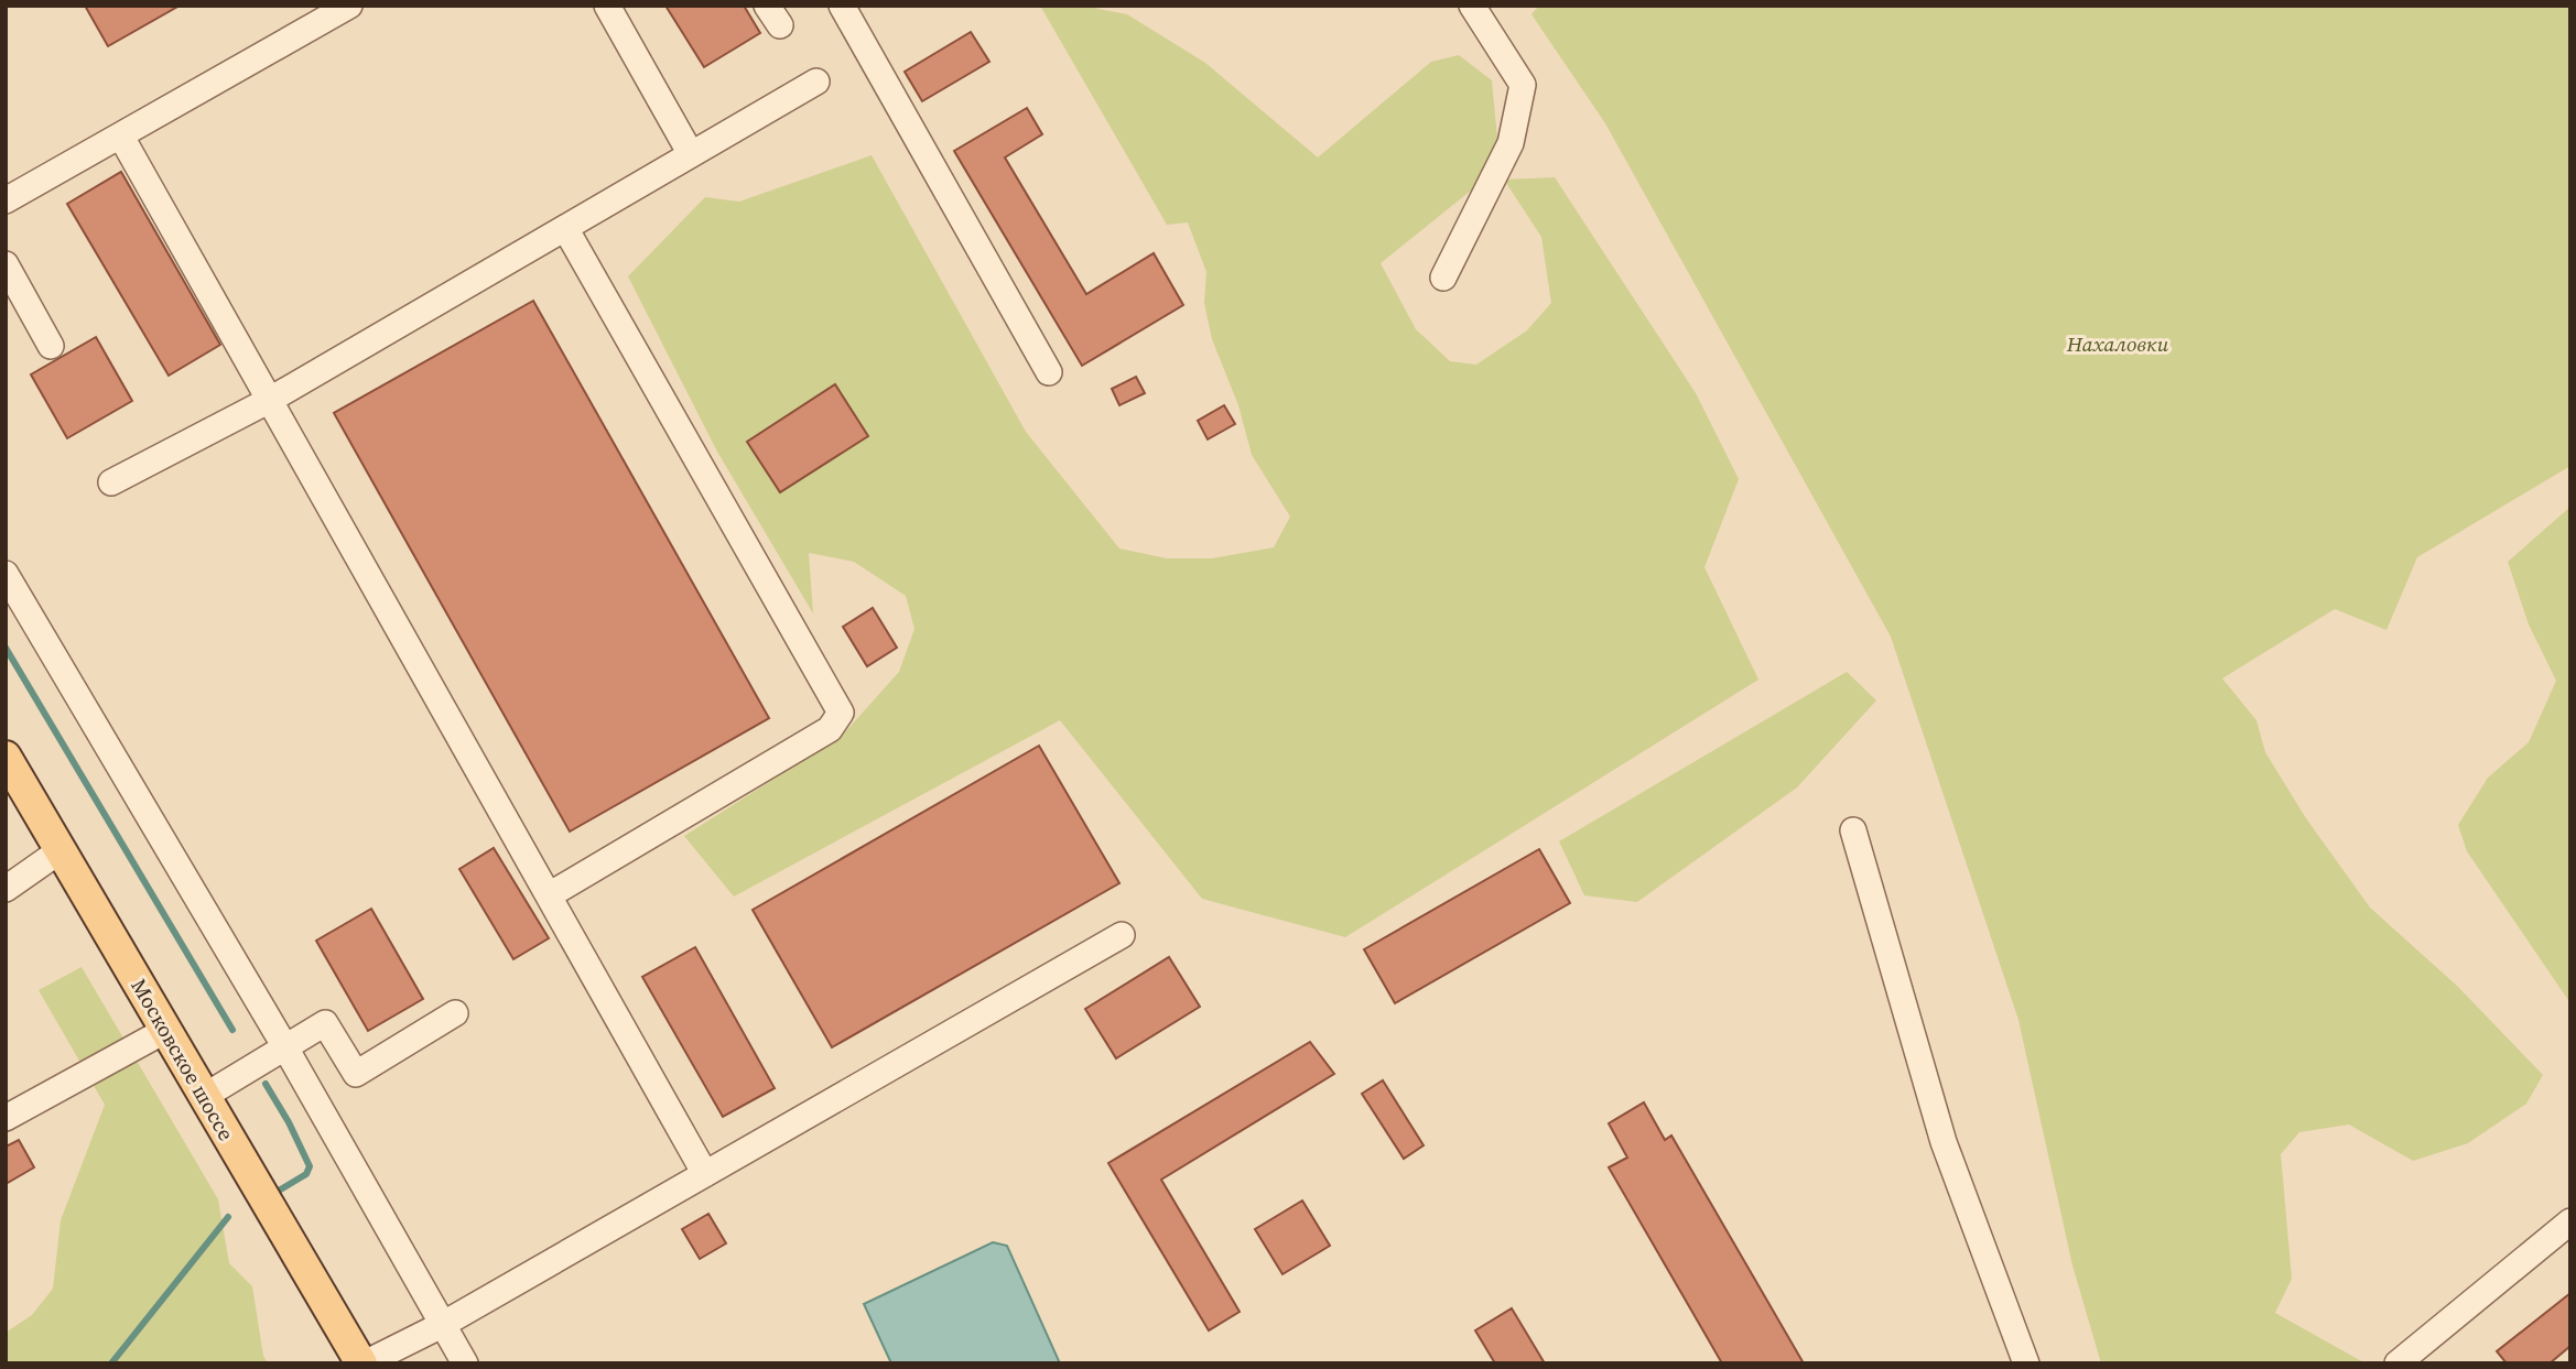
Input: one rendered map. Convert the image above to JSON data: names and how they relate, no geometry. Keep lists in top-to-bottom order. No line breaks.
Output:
{"streets":{"main road":["Московское шоссе"]},"parks":["Нахаловки"]}
